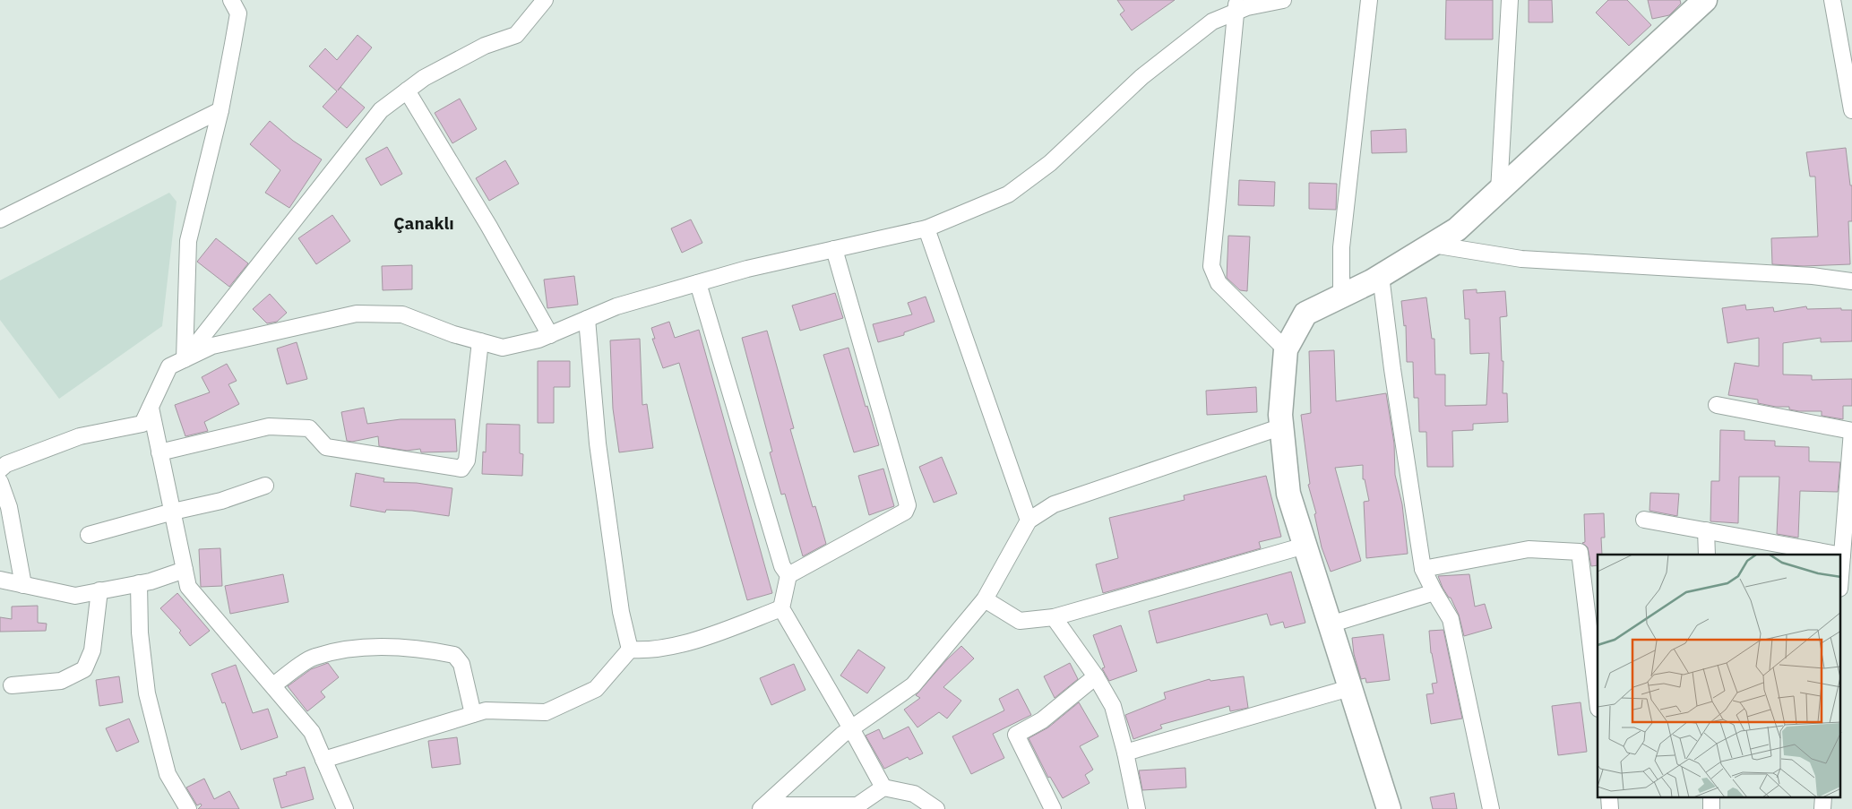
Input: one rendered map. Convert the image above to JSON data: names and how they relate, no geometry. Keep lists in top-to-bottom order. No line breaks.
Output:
{"districts":["Çanaklı"]}
